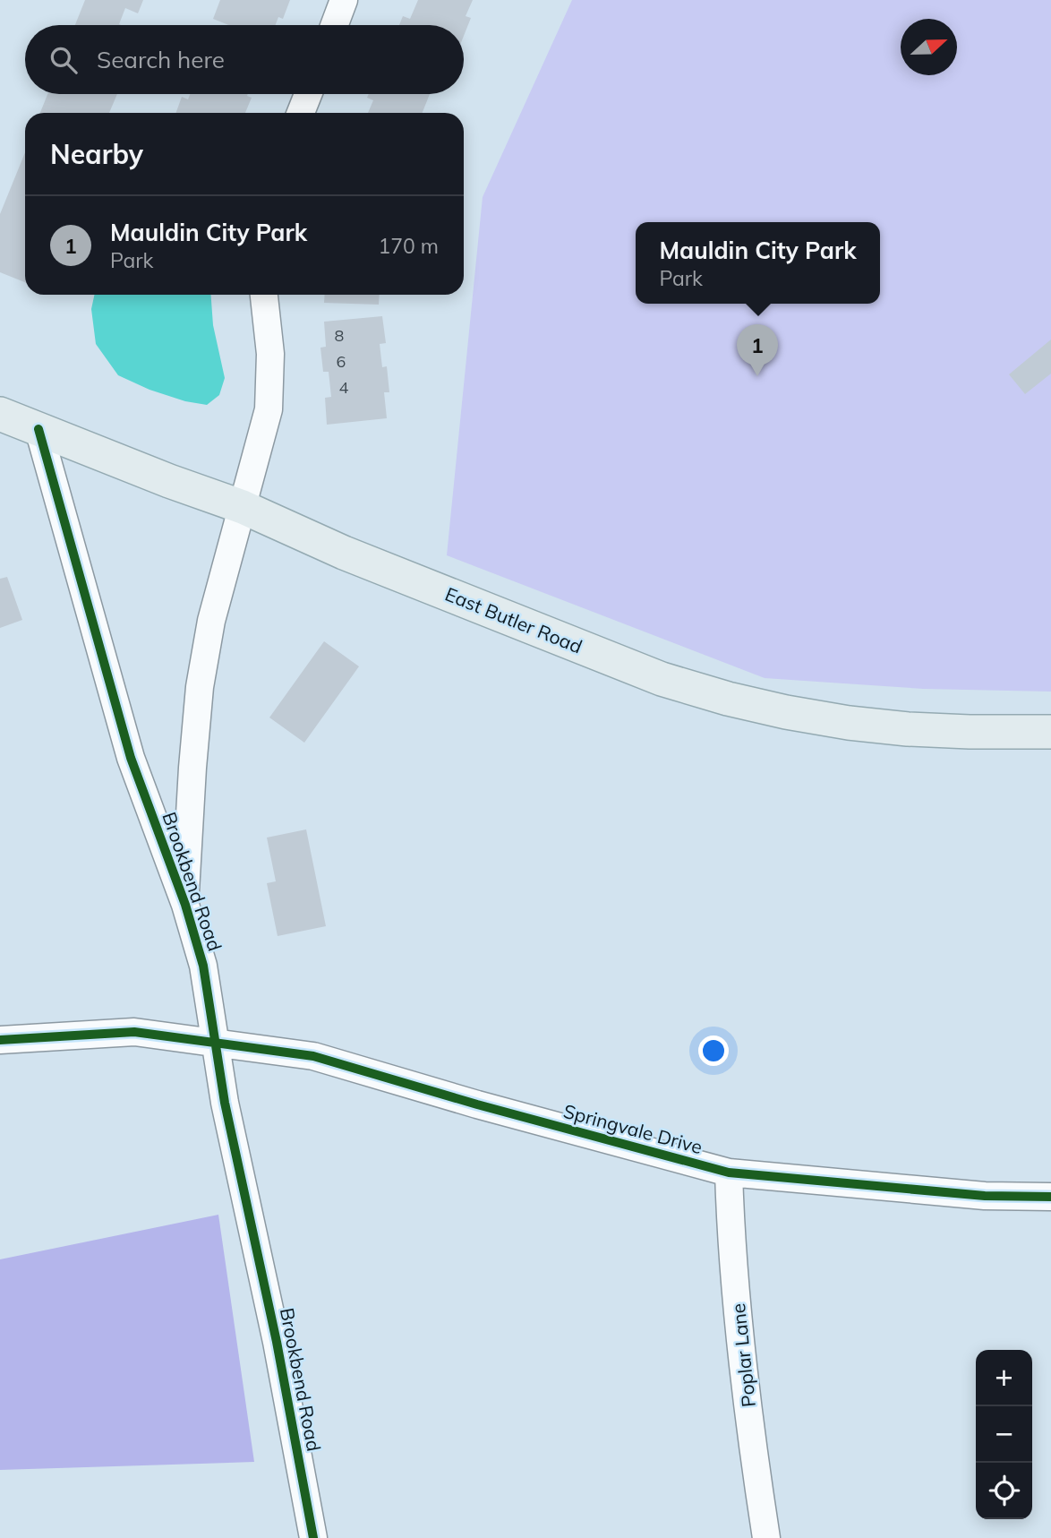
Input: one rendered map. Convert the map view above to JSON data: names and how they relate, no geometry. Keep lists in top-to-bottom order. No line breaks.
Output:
{"streets":{"main road":["East Butler Road"],"street":["Brookbend Road","Springvale Drive","Poplar Lane"]},"crossings":[["East Butler Road","Brookbend Road"],["Brookbend Road","Springvale Drive"],["Springvale Drive","Poplar Lane"]],"house_numbers":["8","6","4"],"north":"right","page":{"search":"Search here","heading":"Nearby","list":[{"mark":"1","name":"Mauldin City Park","note":"Park","value":"170 m"}],"popup":["Mauldin City Park","Park"],"pins":"1","map_buttons":["+","−"]}}
